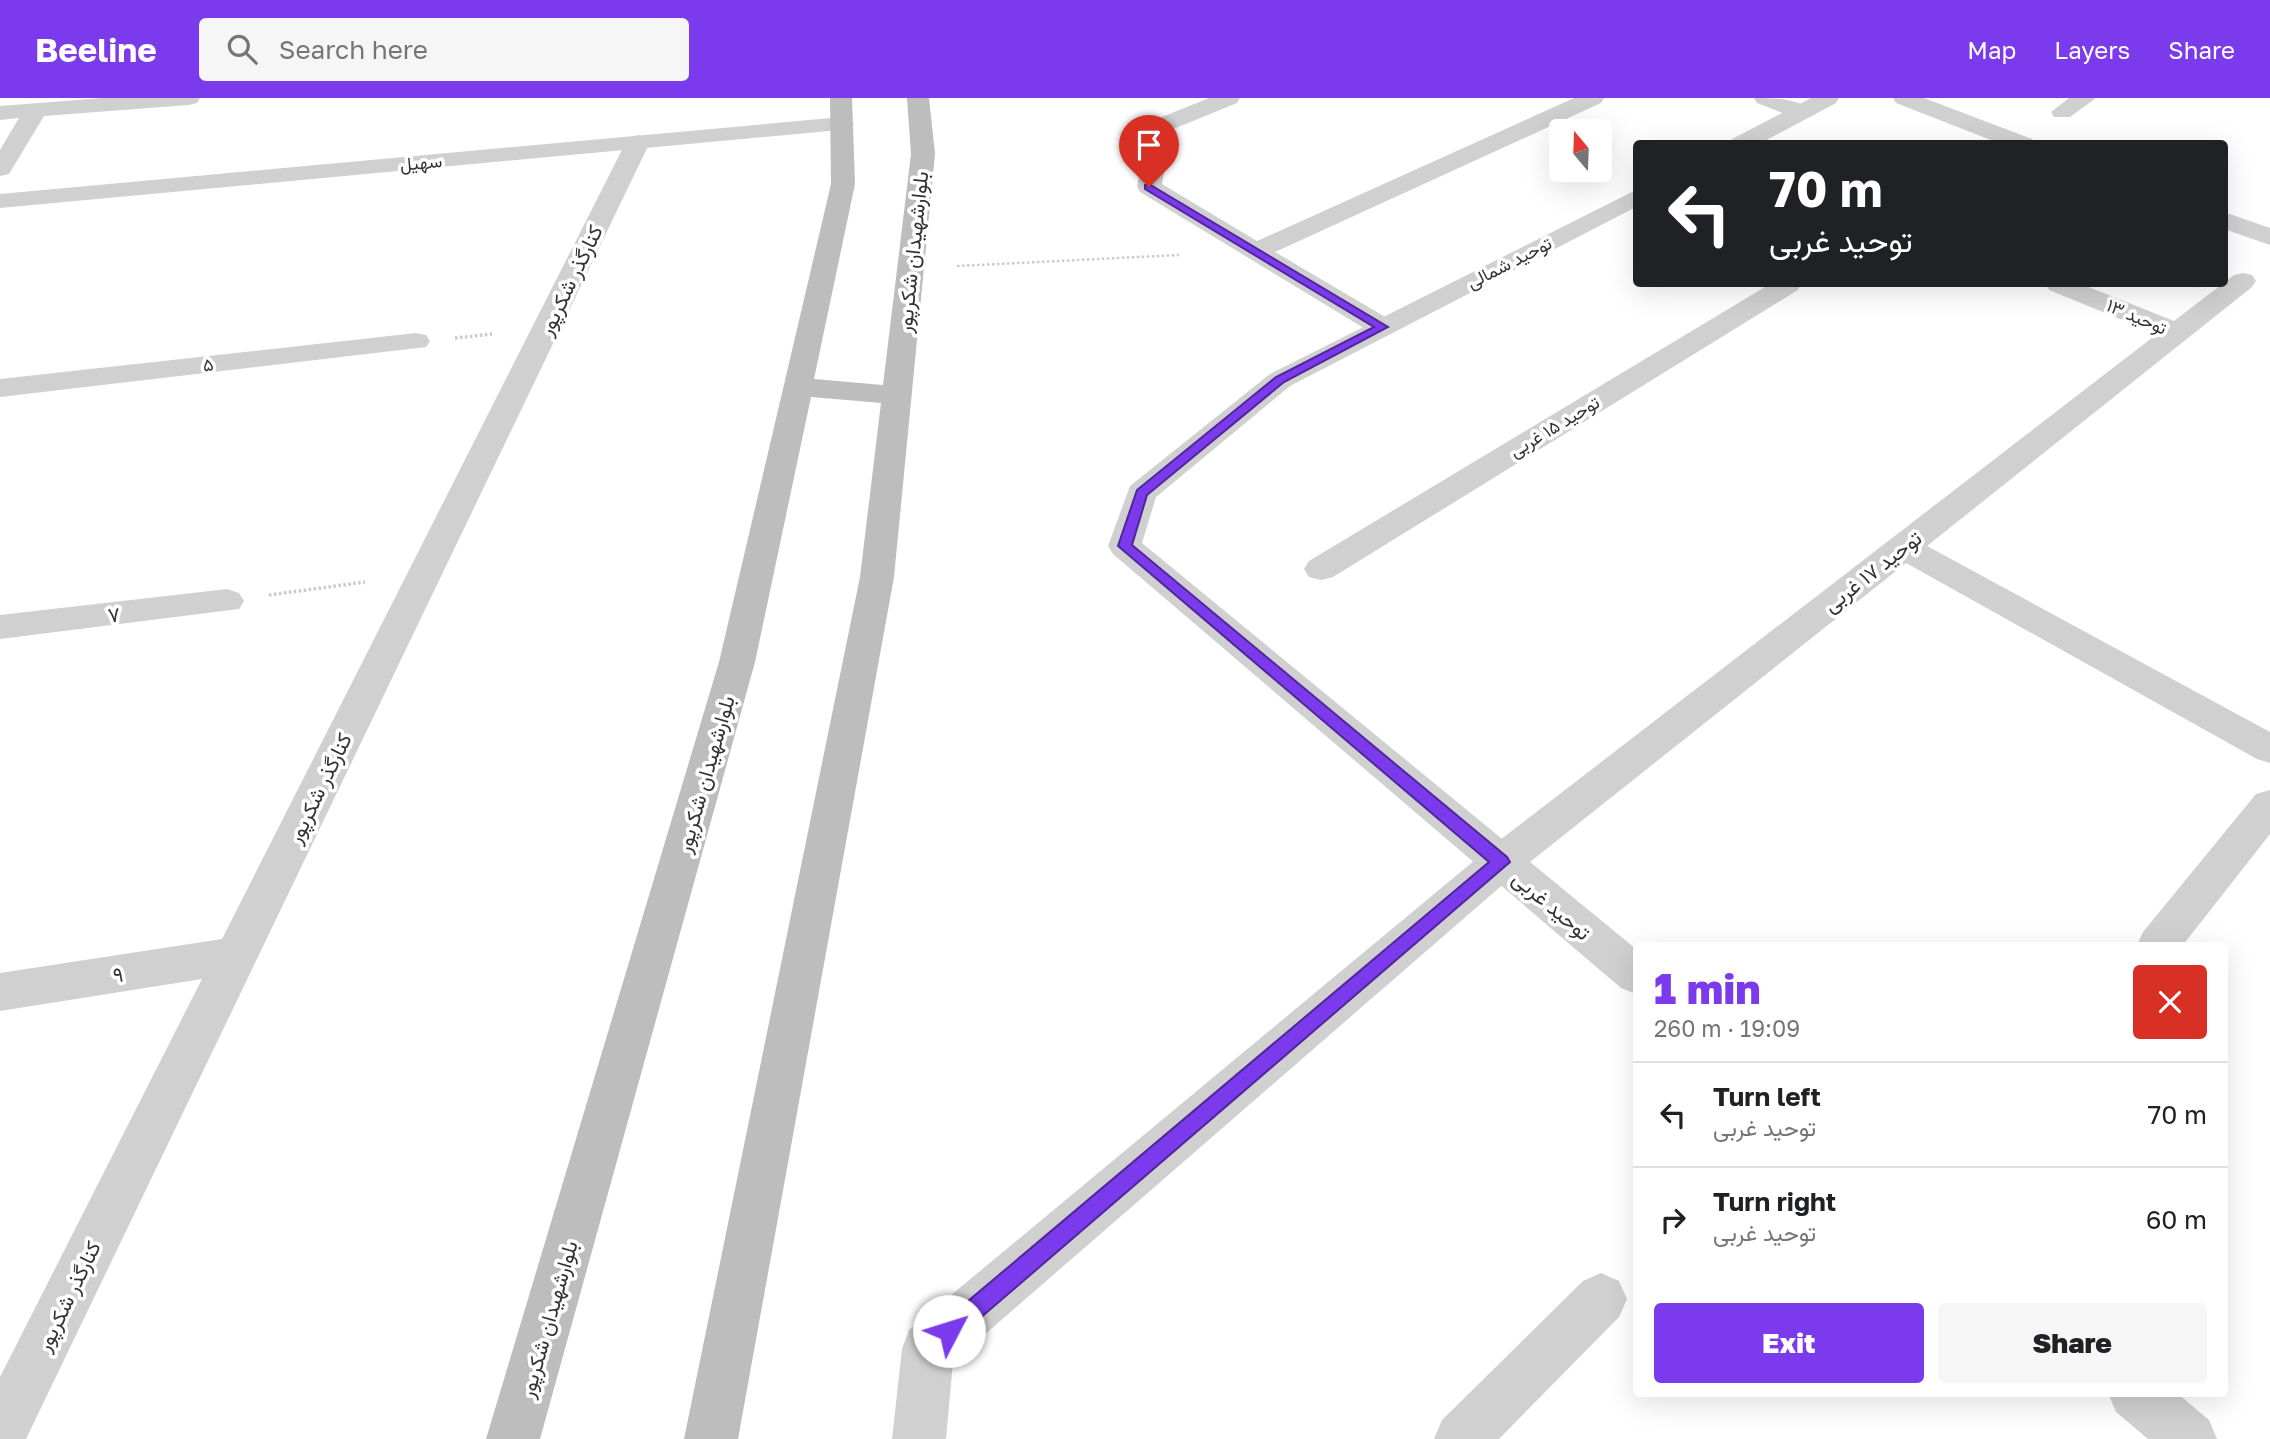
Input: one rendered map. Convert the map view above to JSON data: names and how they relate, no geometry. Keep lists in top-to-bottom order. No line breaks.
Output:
{"streets":{"main road":["بلوارشهیدان شکرپور"],"street":["سهیل","توحید شمالی","کنارگذر شکرپور","توحید ۱۳","۵","توحید ۱۵ غربی","توحید ۱۷ غربی","۷","توحید غربی","۹"]},"crossings":[["سهیل","بلوارشهیدان شکرپور"],["سهیل","کنارگذر شکرپور"],["توحید شمالی","توحید غربی"],["کنارگذر شکرپور","۹"],["توحید ۱۳","توحید ۱۷ غربی"],["توحید ۱۷ غربی","توحید غربی"]],"north":"top","page":{"header":"Beeline","search":"Search here","nav":["Map","Layers","Share"],"turn":["70 m","توحید غربی"],"heading":["1 min","260 m · 19:09"],"list":[{"name":"Turn left","note":"توحید غربی","value":"70 m"},{"name":"Turn right","note":"توحید غربی","value":"60 m"}],"buttons":["Exit","Share"]}}
